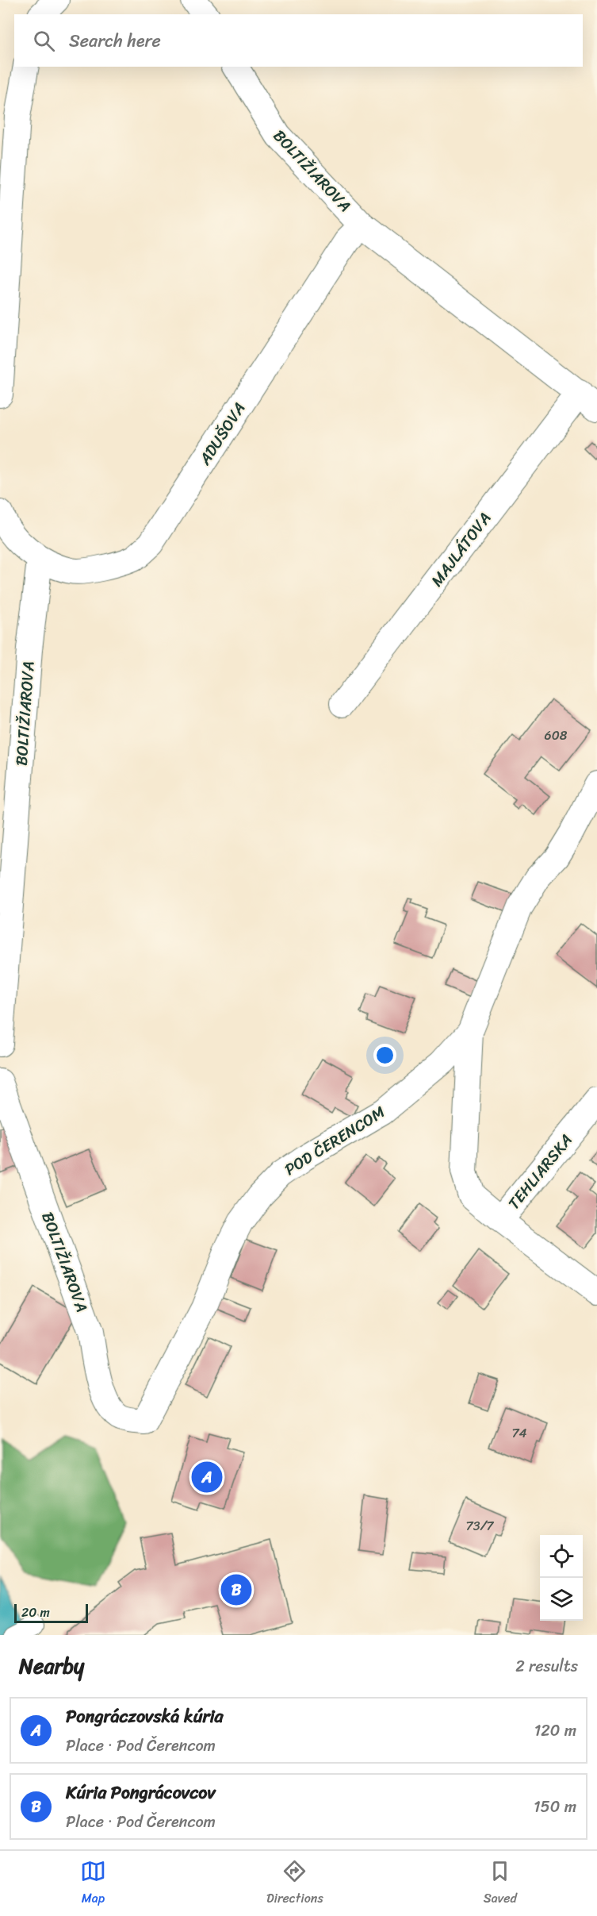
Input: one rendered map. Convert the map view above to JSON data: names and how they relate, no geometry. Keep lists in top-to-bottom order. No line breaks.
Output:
{"streets":{"street":["BOLTIŽIAROVA","ADUŠOVA","MAJLÁTOVA","POD ČERENCOM","TEHLIARSKA"]},"crossings":[["BOLTIŽIAROVA","ADUŠOVA"],["BOLTIŽIAROVA","MAJLÁTOVA"],["BOLTIŽIAROVA","POD ČERENCOM"],["POD ČERENCOM","TEHLIARSKA"]],"house_numbers":["608","74","73/7"],"scale_bar":"20 m","page":{"search":"Search here","pins":["A","B"],"scale":"20 m","heading":["Nearby","2 results"],"list":[{"mark":"A","name":"Pongráczovská kúria","note":"Place · Pod Čerencom","value":"120 m"},{"mark":"B","name":"Kúria Pongrácovcov","note":"Place · Pod Čerencom","value":"150 m"}],"nav":["Map","Directions","Saved"]}}
